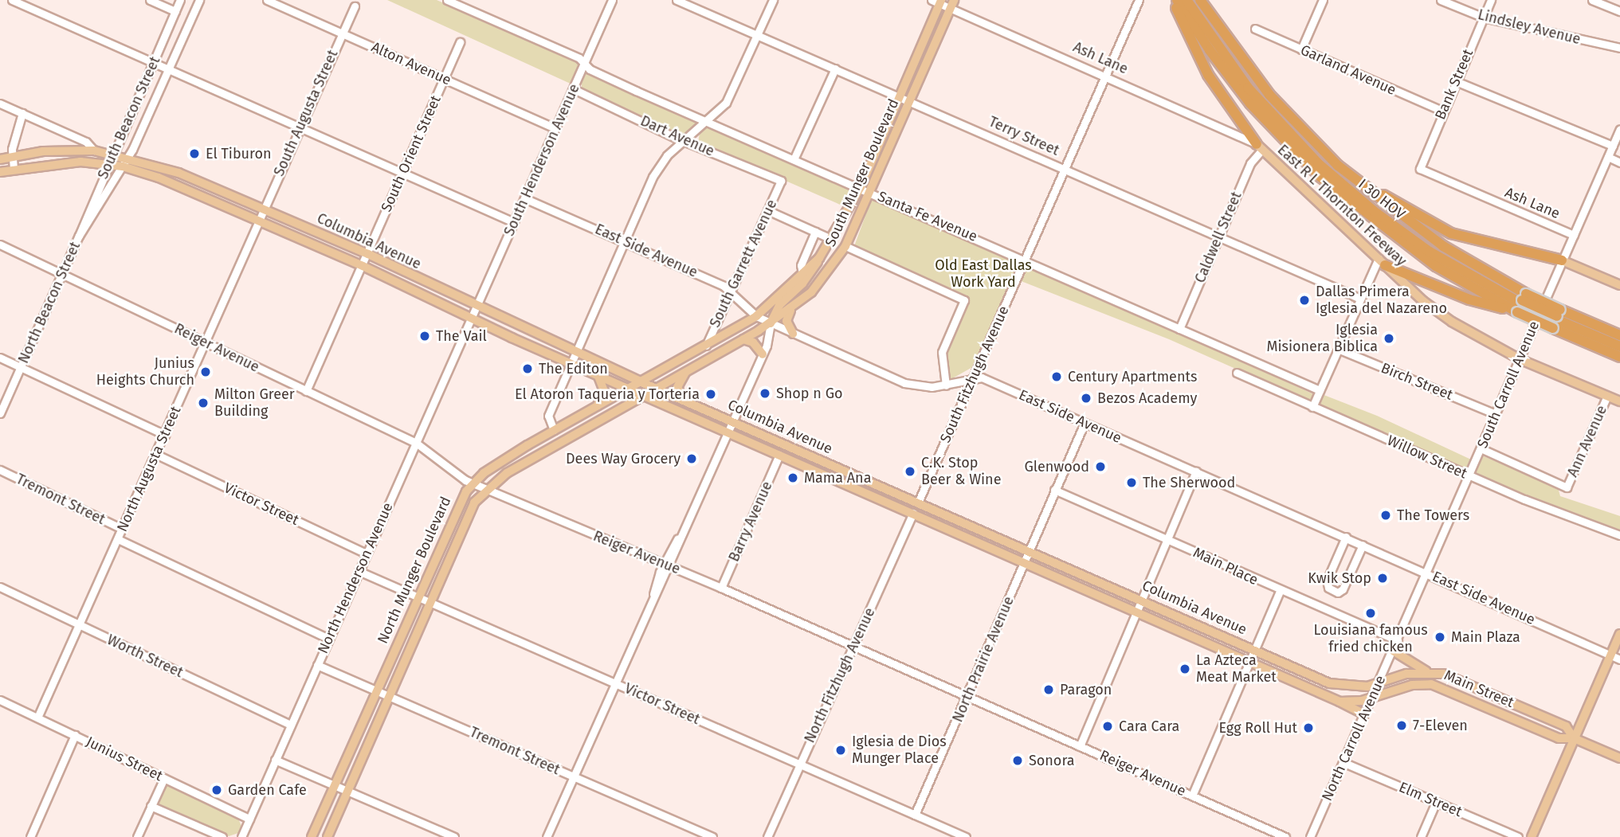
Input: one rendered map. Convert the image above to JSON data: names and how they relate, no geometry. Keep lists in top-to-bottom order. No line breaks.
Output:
{"streets":{"highway":["I 30 HOV","East R L Thornton Freeway"],"main road":["South Munger Boulevard","Columbia Avenue","North Munger Boulevard","Main Street"],"street":["Lindsley Avenue","Ash Lane","Alton Avenue","Garland Avenue","Bank Street","South Augusta Street","South Beacon Street","Dart Avenue","Terry Street","South Orient Street","South Henderson Avenue","Santa Fe Avenue","Caldwell Street","East Side Avenue","South Garrett Avenue","North Beacon Street","Reiger Avenue","South Fitzhugh Avenue","Birch Street","South Carroll Avenue","Ann Avenue","Willow Street","North Augusta Street","Tremont Street","Victor Street","Barry Avenue","Main Place","North Henderson Avenue","Worth Street","North Prairie Avenue","North Fitzhugh Avenue","North Carroll Avenue","Junius Street","Elm Street"]},"crossings":[["Lindsley Avenue","Bank Street"],["Ash Lane","Bank Street"],["Ash Lane","South Munger Boulevard"],["Ash Lane","East R L Thornton Freeway"],["Ash Lane","Caldwell Street"],["Ash Lane","South Fitzhugh Avenue"],["Ash Lane","South Carroll Avenue"],["Alton Avenue","South Augusta Street"],["Alton Avenue","South Orient Street"],["Alton Avenue","South Henderson Avenue"],["Garland Avenue","Bank Street"],["South Augusta Street","Columbia Avenue"],["South Augusta Street","North Augusta Street"],["South Beacon Street","Columbia Avenue"],["South Beacon Street","North Beacon Street"],["Dart Avenue","South Henderson Avenue"],["Dart Avenue","South Garrett Avenue"],["Terry Street","South Munger Boulevard"],["Terry Street","Caldwell Street"],["Terry Street","South Fitzhugh Avenue"],["South Orient Street","Columbia Avenue"],["South Orient Street","Reiger Avenue"],["South Henderson Avenue","Santa Fe Avenue"],["South Henderson Avenue","Columbia Avenue"],["South Henderson Avenue","East Side Avenue"],["South Henderson Avenue","North Henderson Avenue"],["South Munger Boulevard","Santa Fe Avenue"],["South Munger Boulevard","Columbia Avenue"],["South Munger Boulevard","East Side Avenue"],["South Munger Boulevard","South Garrett Avenue"],["South Munger Boulevard","North Munger Boulevard"],["I 30 HOV","East R L Thornton Freeway"],["East R L Thornton Freeway","Caldwell Street"],["East R L Thornton Freeway","South Carroll Avenue"],["Santa Fe Avenue","Caldwell Street"],["Santa Fe Avenue","South Fitzhugh Avenue"],["Columbia Avenue","North Beacon Street"],["Columbia Avenue","South Fitzhugh Avenue"],["Columbia Avenue","North Augusta Street"],["Columbia Avenue","Barry Avenue"],["Columbia Avenue","North Munger Boulevard"],["Columbia Avenue","North Henderson Avenue"],["Columbia Avenue","North Prairie Avenue"],["Columbia Avenue","North Fitzhugh Avenue"],["Columbia Avenue","Main Street"],["Columbia Avenue","North Carroll Avenue"],["East Side Avenue","South Garrett Avenue"],["East Side Avenue","South Fitzhugh Avenue"],["East Side Avenue","South Carroll Avenue"],["East Side Avenue","North Prairie Avenue"],["North Beacon Street","Reiger Avenue"],["Reiger Avenue","North Augusta Street"],["Reiger Avenue","Barry Avenue"],["Reiger Avenue","North Munger Boulevard"],["Reiger Avenue","North Henderson Avenue"],["Reiger Avenue","North Prairie Avenue"],["Reiger Avenue","North Fitzhugh Avenue"],["Birch Street","South Carroll Avenue"],["South Carroll Avenue","Ann Avenue"],["South Carroll Avenue","Willow Street"],["South Carroll Avenue","Main Place"],["South Carroll Avenue","North Carroll Avenue"],["North Augusta Street","Tremont Street"],["North Augusta Street","Victor Street"],["North Augusta Street","Worth Street"],["North Augusta Street","Junius Street"],["Tremont Street","North Munger Boulevard"],["Tremont Street","North Henderson Avenue"],["Victor Street","North Munger Boulevard"],["Victor Street","North Henderson Avenue"],["Victor Street","North Prairie Avenue"],["Victor Street","North Fitzhugh Avenue"],["Main Place","North Prairie Avenue"],["Main Place","North Carroll Avenue"],["North Henderson Avenue","Worth Street"],["North Henderson Avenue","Junius Street"],["Main Street","North Carroll Avenue"],["North Carroll Avenue","Elm Street"]],"parks":["Old East Dallas Work Yard"],"places":["El Tiburon","Dallas Primera Iglesia del Nazareno","The Vail","Iglesia Misionera Biblica","The Editon","Junius Heights Church","Century Apartments","Shop n Go","El Atoron Taqueria y Torteria","Bezos Academy","Milton Greer Building","Dees Way Grocery","Glenwood","C.K. Stop Beer & Wine","Mama Ana","The Sherwood","The Towers","Kwik Stop","Louisiana famous fried chicken","Main Plaza","La Azteca Meat Market","Paragon","7-Eleven","Cara Cara","Egg Roll Hut","Iglesia de Dios Munger Place","Sonora","Garden Cafe"]}
